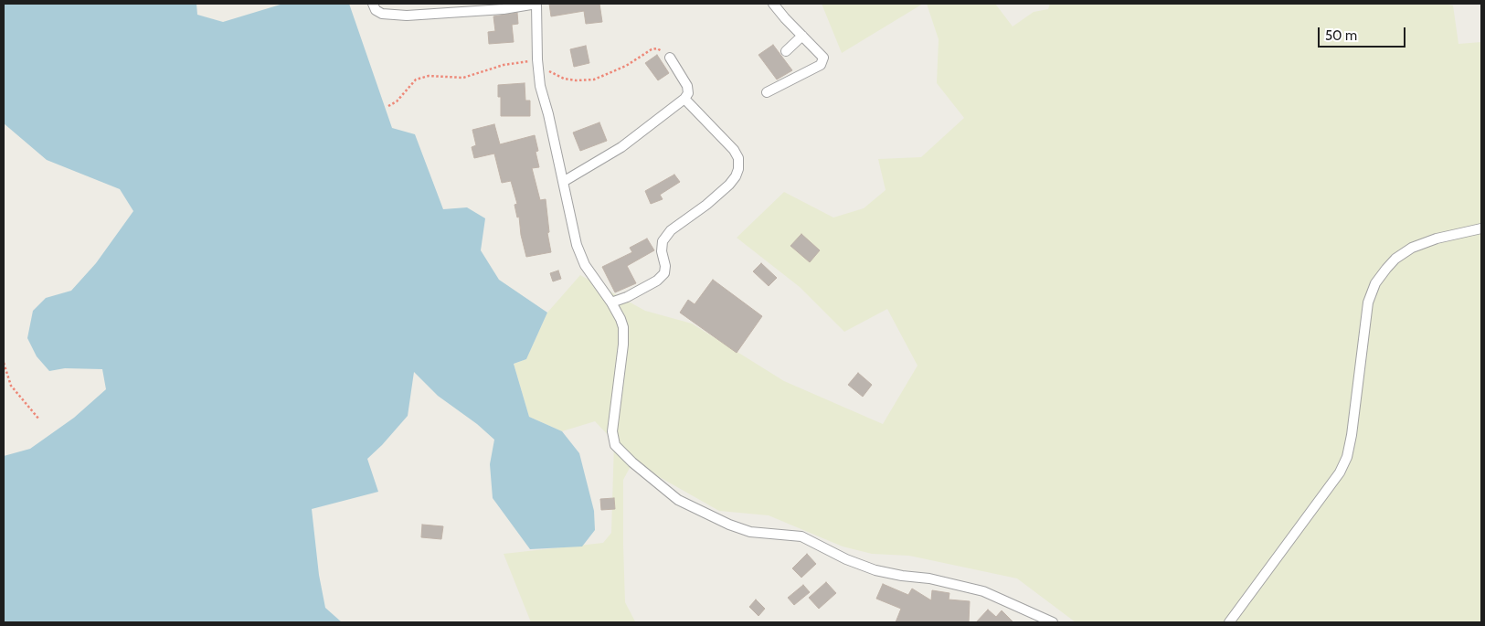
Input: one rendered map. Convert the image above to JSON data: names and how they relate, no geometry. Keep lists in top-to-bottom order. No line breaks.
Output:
{"scale_bar":"50 m"}
